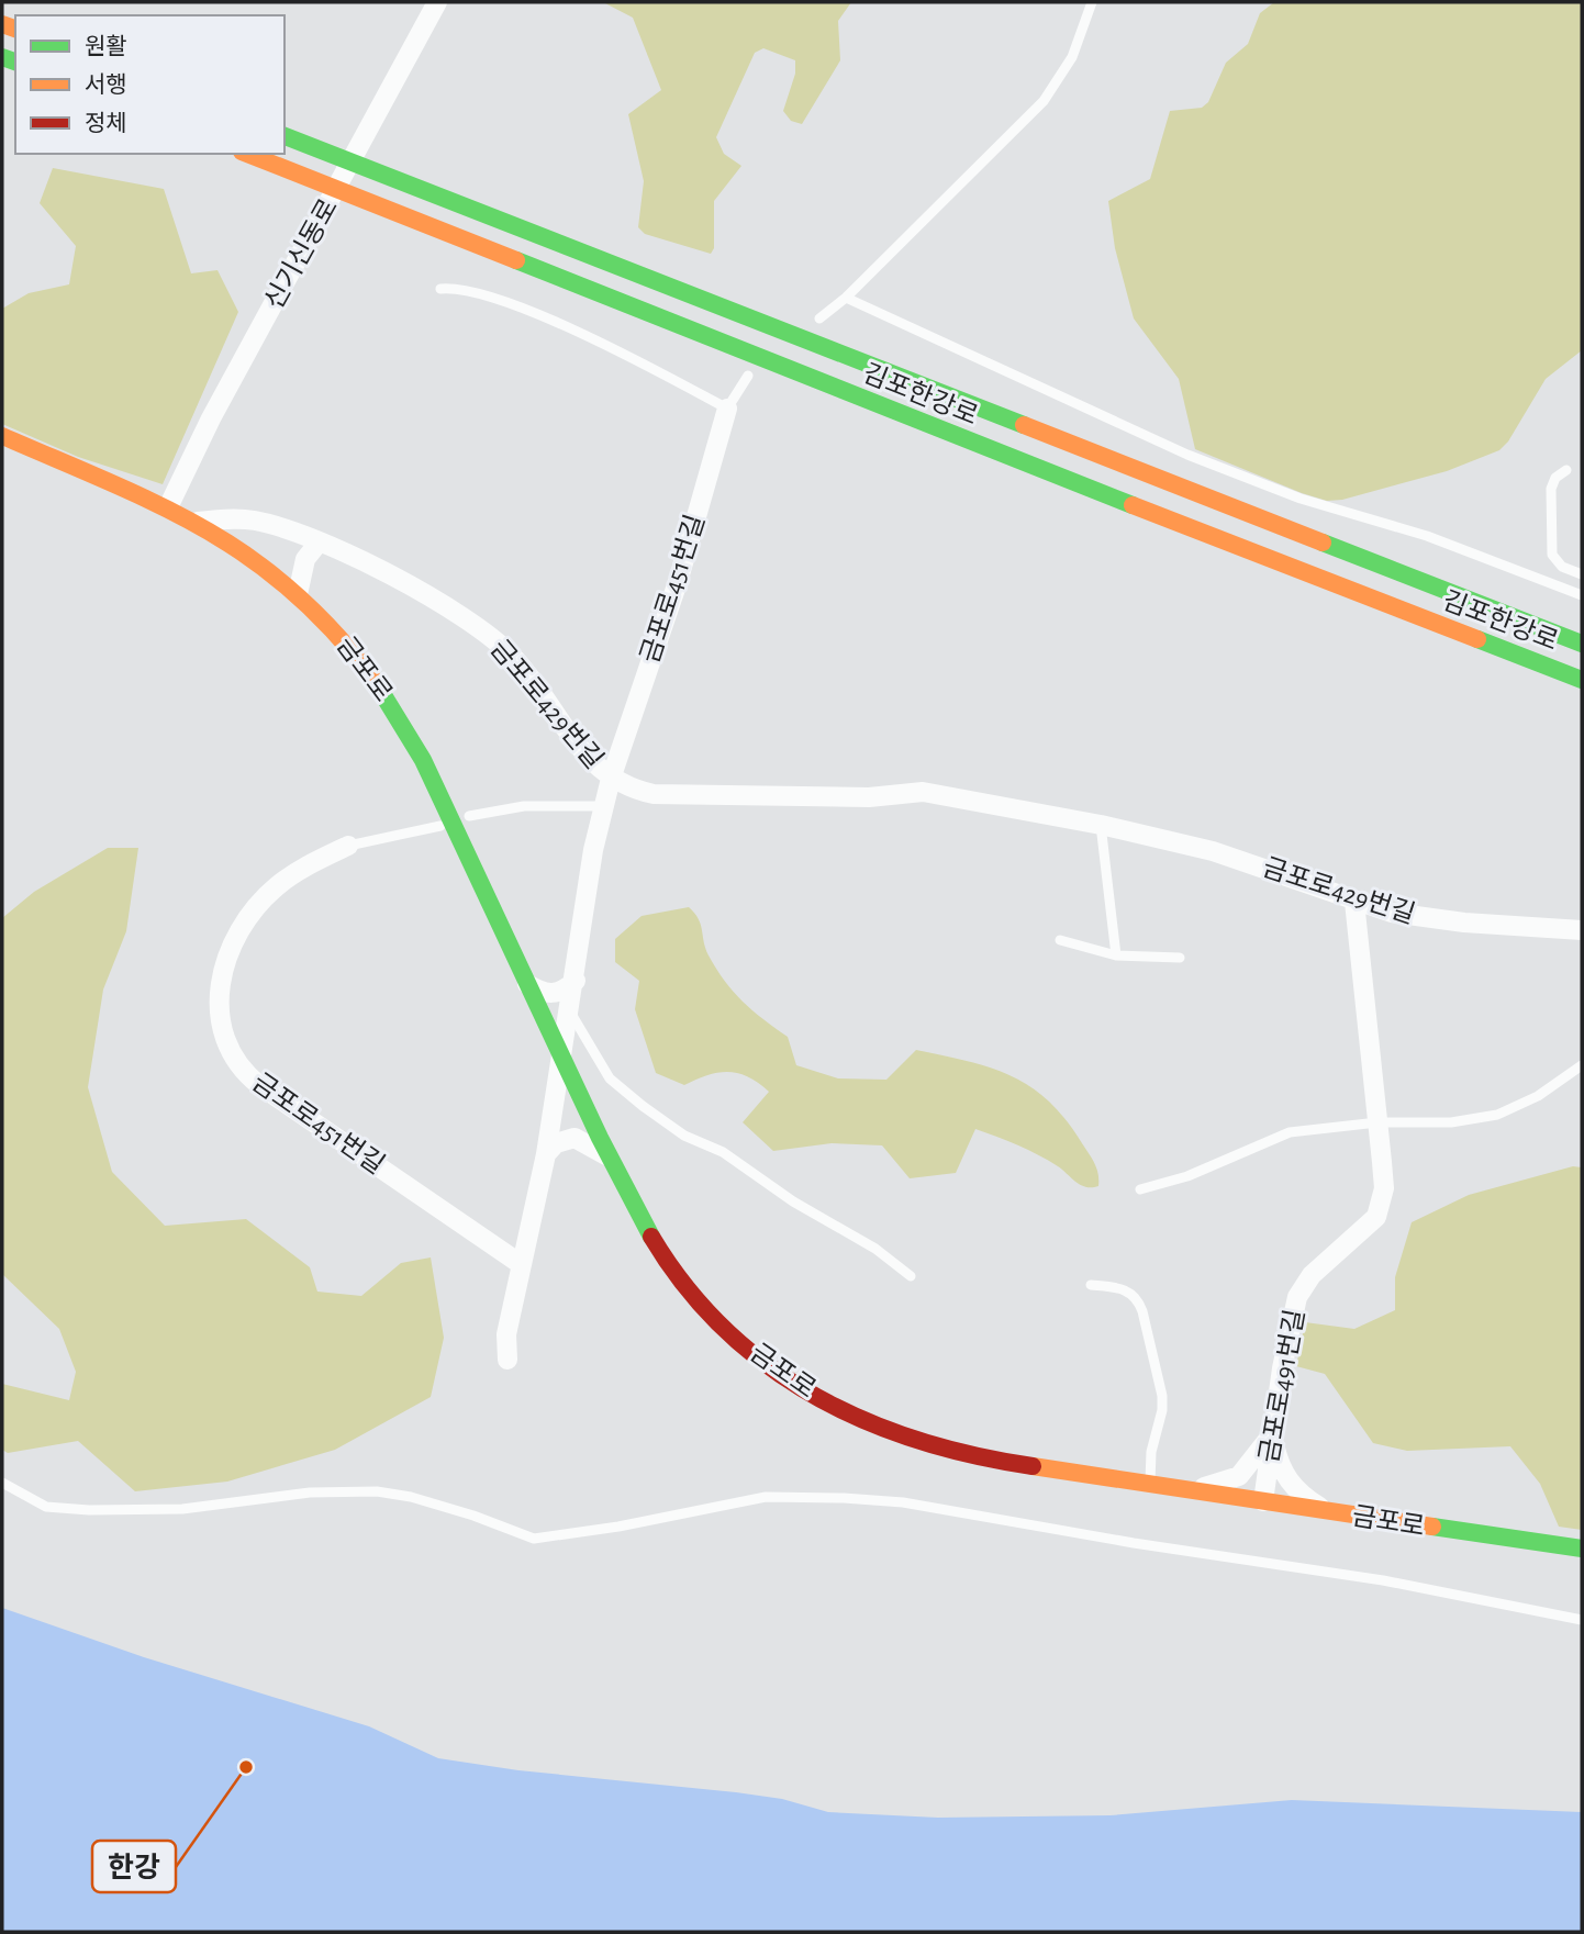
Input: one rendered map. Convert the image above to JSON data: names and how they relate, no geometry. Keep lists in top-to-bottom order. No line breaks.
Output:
{"streets":{"main road":["김포한강로","금포로"],"street":["신기신동로","금포로451번길","금포로429번길","금포로491번길"]},"crossings":[["신기신동로","금포로"],["금포로451번길","금포로"],["금포로451번길","금포로429번길"],["금포로","금포로429번길"],["금포로","금포로491번길"],["금포로429번길","금포로491번길"]],"places":["한강"],"legend":["원활","서행","정체"]}
